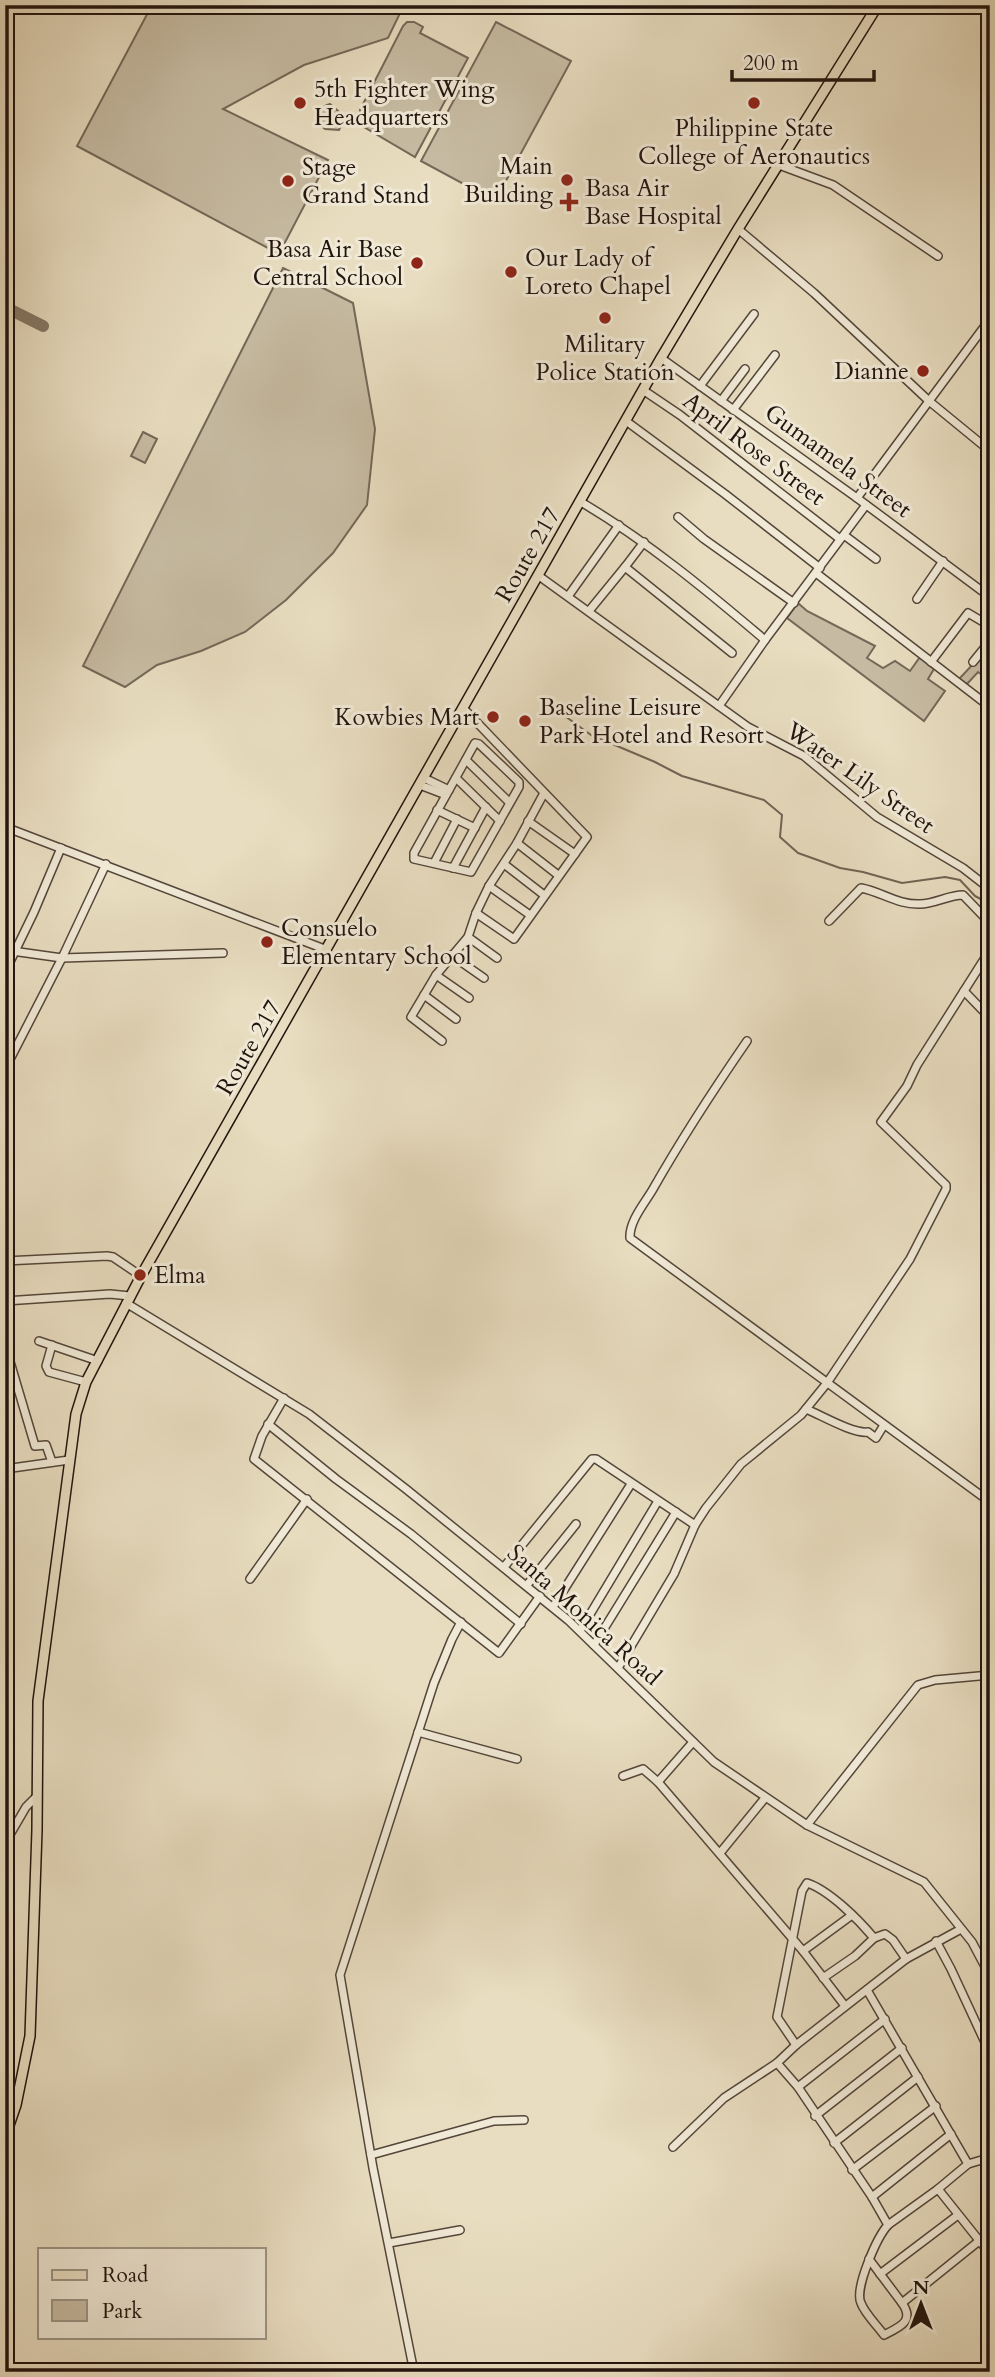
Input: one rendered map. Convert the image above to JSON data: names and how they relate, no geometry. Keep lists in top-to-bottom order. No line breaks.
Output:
{"streets":{"main road":["Route 217"],"street":["April Rose Street","Gumamela Street","Water Lily Street","Santa Monica Road"]},"crossings":[["April Rose Street","Route 217"],["Gumamela Street","Route 217"],["Route 217","Water Lily Street"],["Route 217","Santa Monica Road"]],"places":{"other":["5th Fighter Wing Headquarters","Philippine State College of Aeronautics","Main Building","Stage Grand Stand","Basa Air Base Central School","Our Lady of Loreto Chapel","Military Police Station","Dianne","Kowbies Mart","Baseline Leisure Park Hotel and Resort","Consuelo Elementary School","Elma"],"health":["Basa Air Base Hospital"]},"legend":["Road","Park"],"scale_bar":"200 m","north":"top"}
